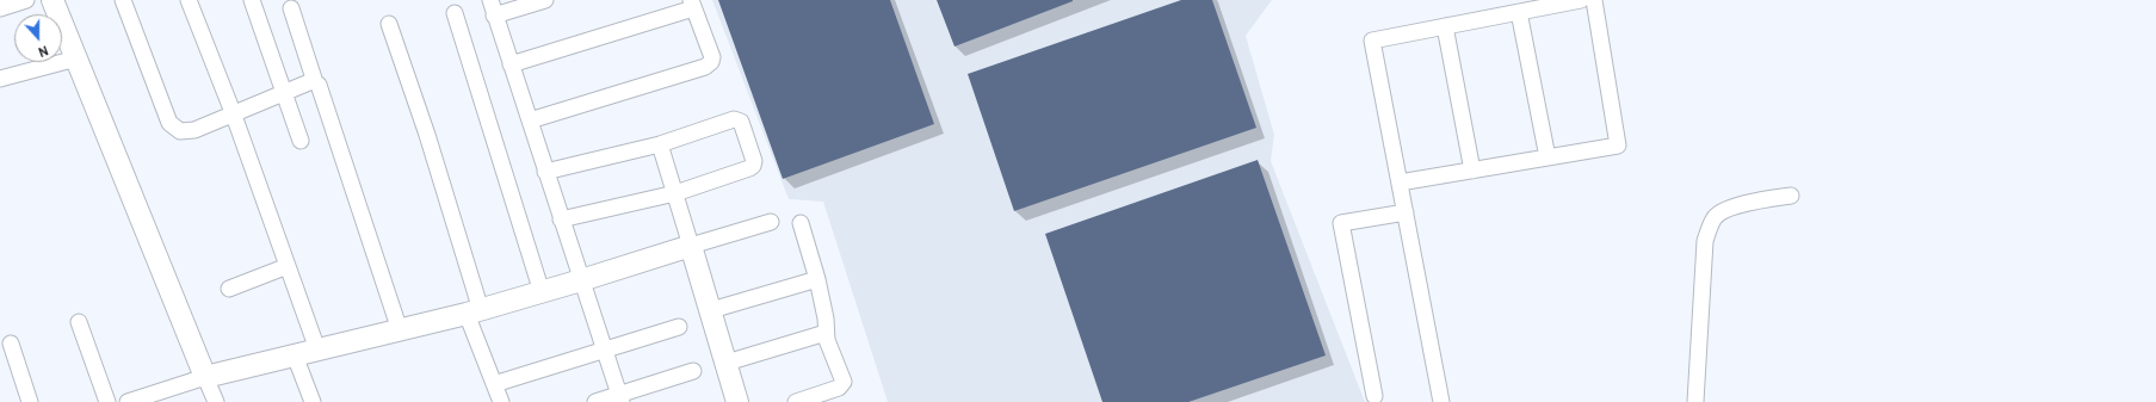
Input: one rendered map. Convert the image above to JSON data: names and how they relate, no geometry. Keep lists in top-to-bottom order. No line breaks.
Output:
{"north":"bottom"}
